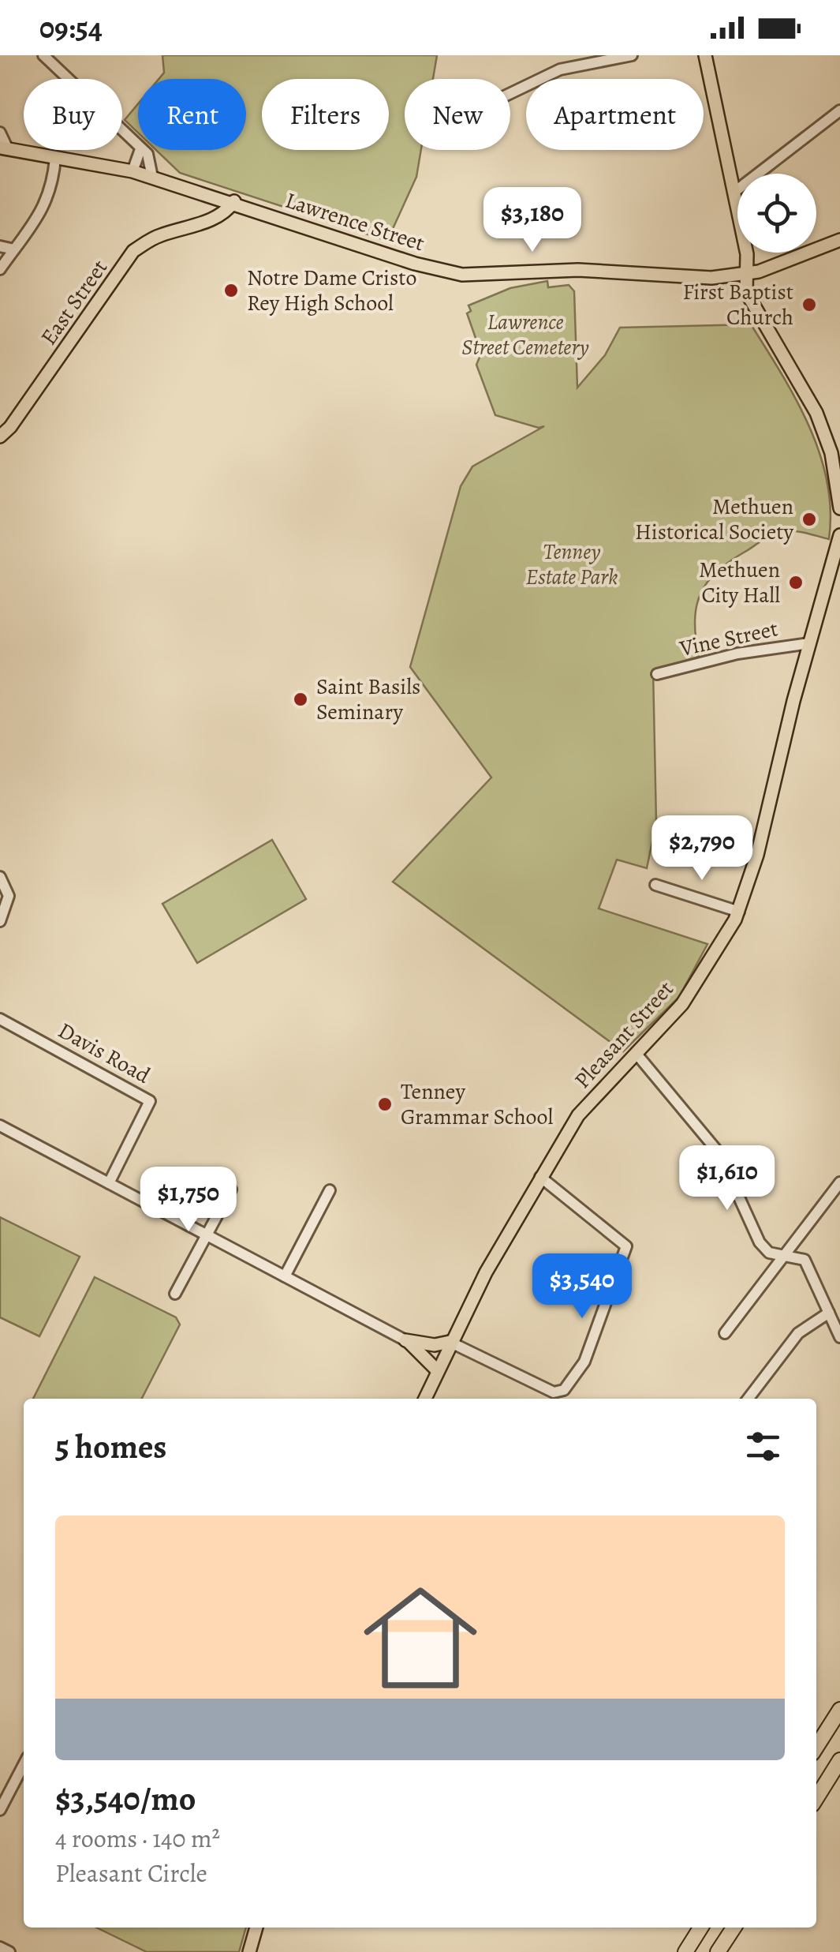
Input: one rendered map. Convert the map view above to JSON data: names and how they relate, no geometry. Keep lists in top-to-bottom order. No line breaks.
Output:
{"streets":{"main road":["Lawrence Street","East Street","Pleasant Street"],"street":["Vine Street","Davis Road"]},"crossings":[["Lawrence Street","East Street"],["Vine Street","Pleasant Street"]],"parks":["Lawrence Street Cemetery","Tenney Estate Park"],"places":["Notre Dame Cristo Rey High School","First Baptist Church","Methuen Historical Society","Methuen City Hall","Saint Basils Seminary","Tenney Grammar School"],"page":{"status":"09:54","chip":["Buy","Rent","Filters","New","Apartment"],"price":["$3,180","$2,790","$1,610","$1,750","$3,540"],"heading":"5 homes","list":[{"name":"$3,540/mo","note":"4 rooms · 140 m² · Pleasant Circle"}]}}
